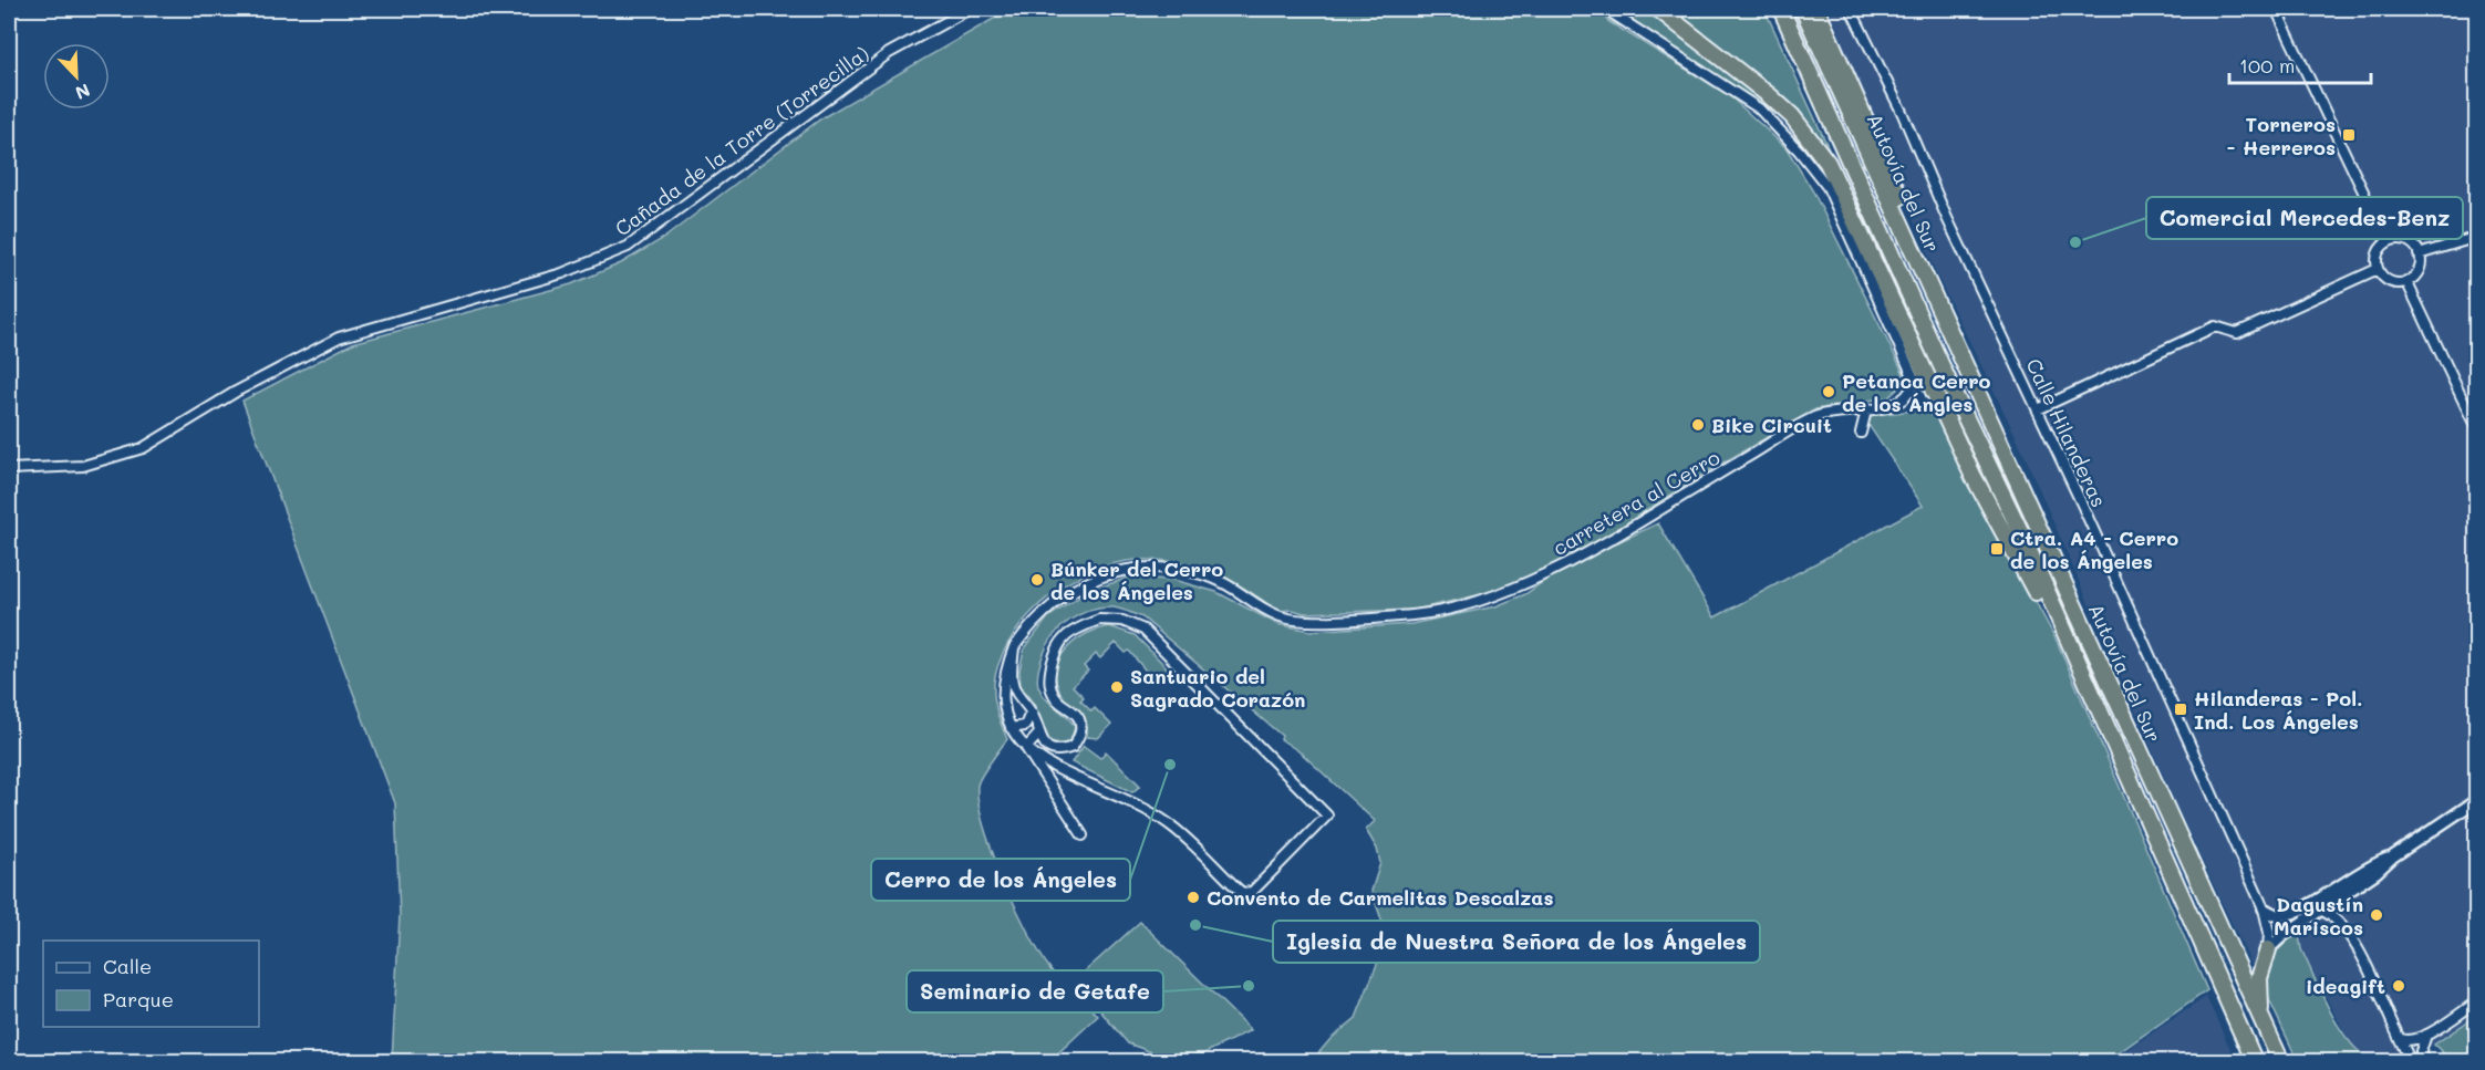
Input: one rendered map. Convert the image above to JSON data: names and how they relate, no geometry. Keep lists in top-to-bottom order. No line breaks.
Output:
{"streets":{"highway":["Autovía del Sur"],"street":["Cañada de la Torre (Torrecilla)","Calle Hilanderas","carretera al Cerro"]},"places":{"transit":["Torneros - Herreros","Ctra. A4 - Cerro de los Ángeles","Hilanderas - Pol. Ind. Los Ángeles"],"other":["Comercial Mercedes-Benz","Petanca Cerro de los Ángles","Bike Circuit","Búnker del Cerro de los Ángeles","Santuario del Sagrado Corazón","Cerro de los Ángeles","Convento de Carmelitas Descalzas","Dagustín Mariscos","Iglesia de Nuestra Señora de los Ángeles","Seminario de Getafe","ideagift"]},"legend":["Calle","Parque"],"scale_bar":"100 m","north":"bottom right"}
